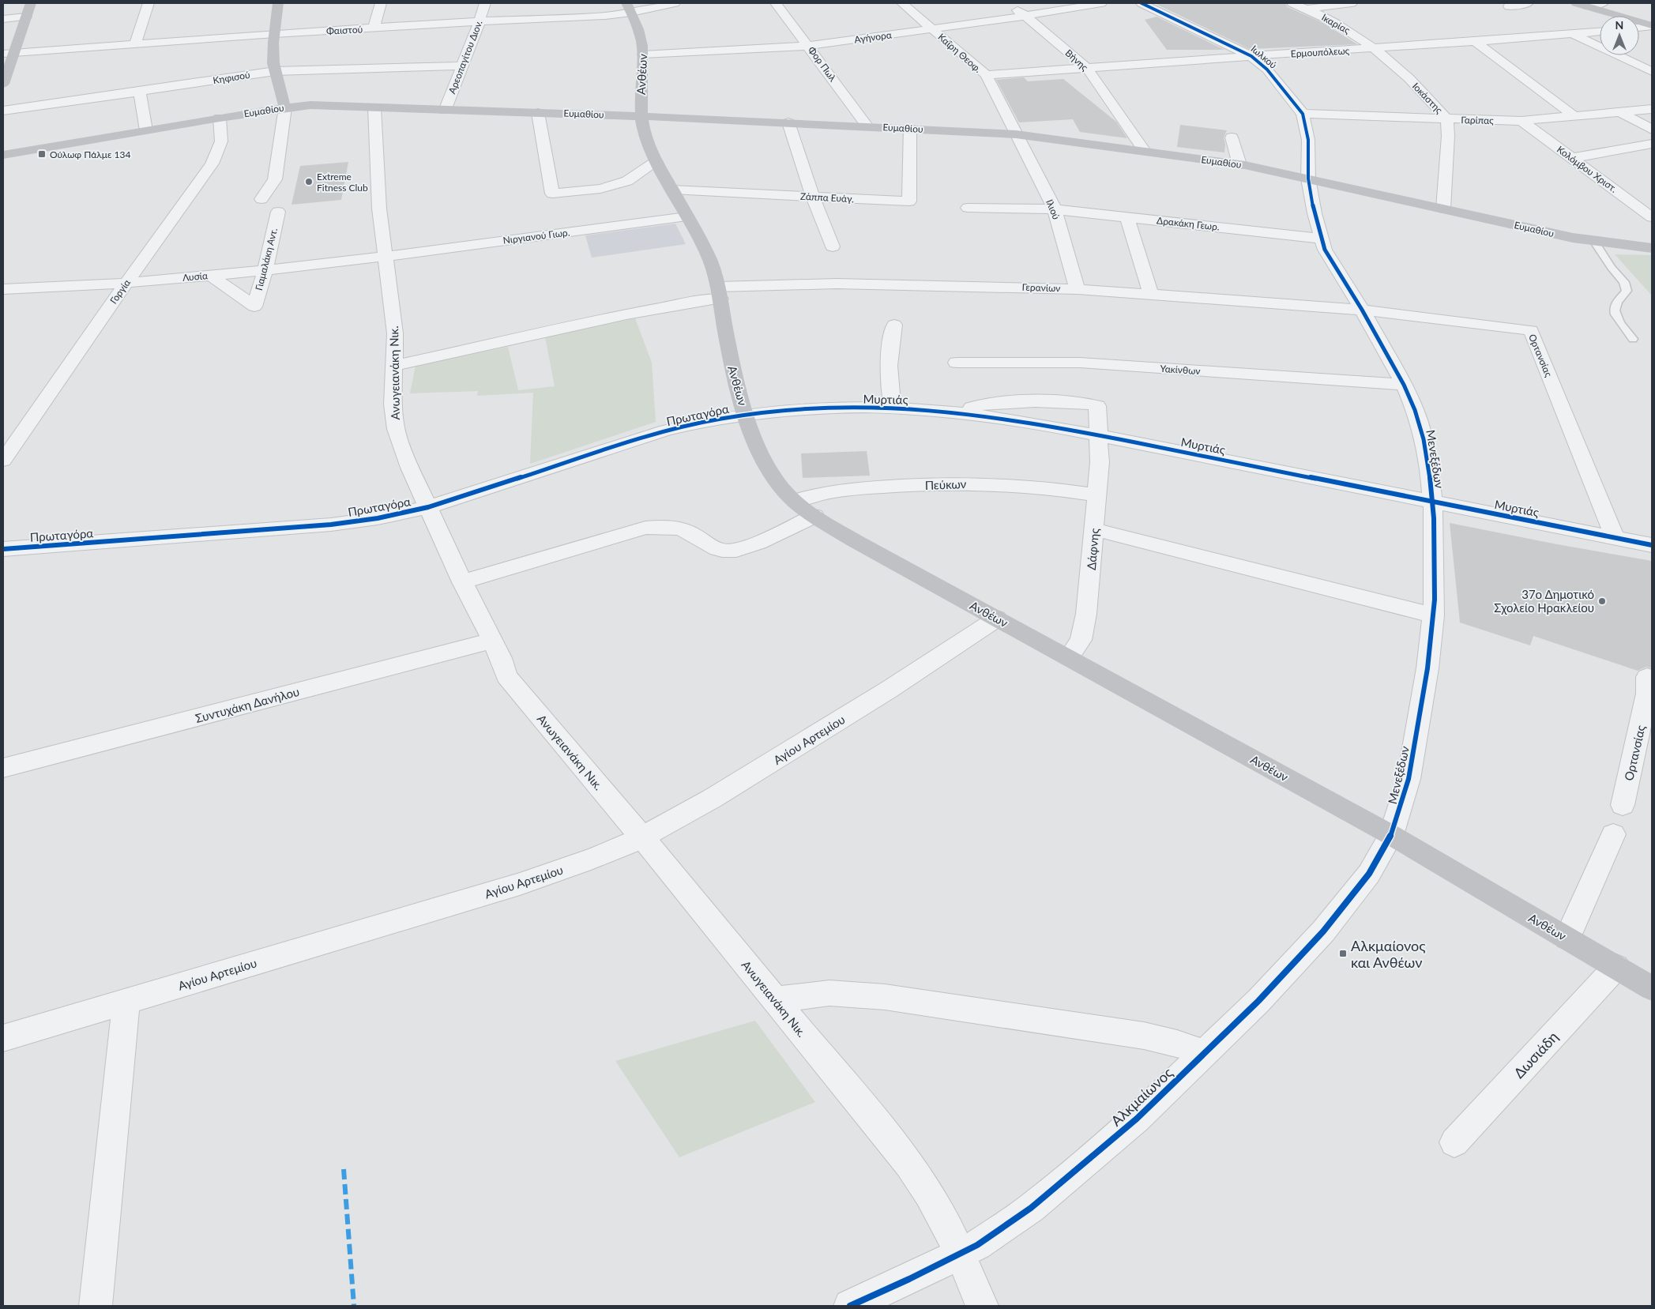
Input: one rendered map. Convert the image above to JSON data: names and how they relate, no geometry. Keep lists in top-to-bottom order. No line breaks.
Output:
{"streets":{"street":["Ικαρίας","Φαιστού","Αγήνορα","Ερμουπόλεως","Καΐρη Θεοφ.","Αρεοπαγίτου Διον.","Ιωλκού","Βήνης","Φορ Πωλ","Ανθέων","Κηφισού","Ιοκάστης","Ευμαθίου","Γαρίπας","Κολόμβου Χριστ.","Ζάππα Ευάγ.","Ιλιού","Δρακάκη Γεωρ.","Νιργιανού Γιωρ.","Γιαμαλάκη Αντ.","Λυσία","Γερανίων","Γοργία","Ορτανσίας","Υακίνθων","Ανωγειανάκη Νικ.","Μυρτιάς","Πρωταγόρα","Μενεξέδων","Πεύκων","Δάφνης","Συντυχάκη Δανήλου","Αγίου Αρτεμίου","Δωσιάδη","Αλκμαίωνος"]},"crossings":[["Ικαρίας","Ερμουπόλεως"],["Ικαρίας","Ιοκάστης"],["Φαιστού","Αρεοπαγίτου Διον."],["Φαιστού","Ανθέων"],["Αγήνορα","Καΐρη Θεοφ."],["Αγήνορα","Βήνης"],["Αγήνορα","Φορ Πωλ"],["Αγήνορα","Ανθέων"],["Ερμουπόλεως","Καΐρη Θεοφ."],["Ερμουπόλεως","Ιωλκού"],["Ερμουπόλεως","Βήνης"],["Ερμουπόλεως","Ιοκάστης"],["Καΐρη Θεοφ.","Ευμαθίου"],["Καΐρη Θεοφ.","Ιλιού"],["Αρεοπαγίτου Διον.","Κηφισού"],["Αρεοπαγίτου Διον.","Ευμαθίου"],["Ιωλκού","Ευμαθίου"],["Ιωλκού","Γαρίπας"],["Ιωλκού","Μενεξέδων"],["Βήνης","Ευμαθίου"],["Φορ Πωλ","Ευμαθίου"],["Ανθέων","Ευμαθίου"],["Ανθέων","Ζάππα Ευάγ."],["Ανθέων","Νιργιανού Γιωρ."],["Ανθέων","Γερανίων"],["Ανθέων","Μυρτιάς"],["Ανθέων","Πρωταγόρα"],["Ανθέων","Μενεξέδων"],["Ανθέων","Πεύκων"],["Ανθέων","Δάφνης"],["Ανθέων","Αγίου Αρτεμίου"],["Ανθέων","Δωσιάδη"],["Ανθέων","Αλκμαίωνος"],["Ιοκάστης","Ευμαθίου"],["Ιοκάστης","Γαρίπας"],["Ευμαθίου","Ζάππα Ευάγ."],["Ευμαθίου","Ιλιού"],["Ευμαθίου","Γοργία"],["Ευμαθίου","Ανωγειανάκη Νικ."],["Ευμαθίου","Μενεξέδων"],["Γαρίπας","Κολόμβου Χριστ."],["Ιλιού","Δρακάκη Γεωρ."],["Ιλιού","Γερανίων"],["Δρακάκη Γεωρ.","Μενεξέδων"],["Νιργιανού Γιωρ.","Λυσία"],["Νιργιανού Γιωρ.","Ανωγειανάκη Νικ."],["Γιαμαλάκη Αντ.","Λυσία"],["Λυσία","Γοργία"],["Λυσία","Ανωγειανάκη Νικ."],["Γερανίων","Ορτανσίας"],["Γερανίων","Ανωγειανάκη Νικ."],["Γερανίων","Μενεξέδων"],["Ορτανσίας","Μυρτιάς"],["Ορτανσίας","Μενεξέδων"],["Υακίνθων","Μενεξέδων"],["Ανωγειανάκη Νικ.","Πρωταγόρα"],["Ανωγειανάκη Νικ.","Συντυχάκη Δανήλου"],["Ανωγειανάκη Νικ.","Αγίου Αρτεμίου"],["Ανωγειανάκη Νικ.","Αλκμαίωνος"],["Μυρτιάς","Πρωταγόρα"],["Μυρτιάς","Μενεξέδων"],["Μυρτιάς","Δάφνης"],["Μενεξέδων","Αλκμαίωνος"],["Πεύκων","Δάφνης"]],"places":{"transit":["Ούλωφ Πάλμε 134","Αλκμαίονος και Ανθέων"],"other":["Extreme Fitness Club","37ο Δημοτικό Σχολείο Ηρακλείου"]},"north":"top"}
